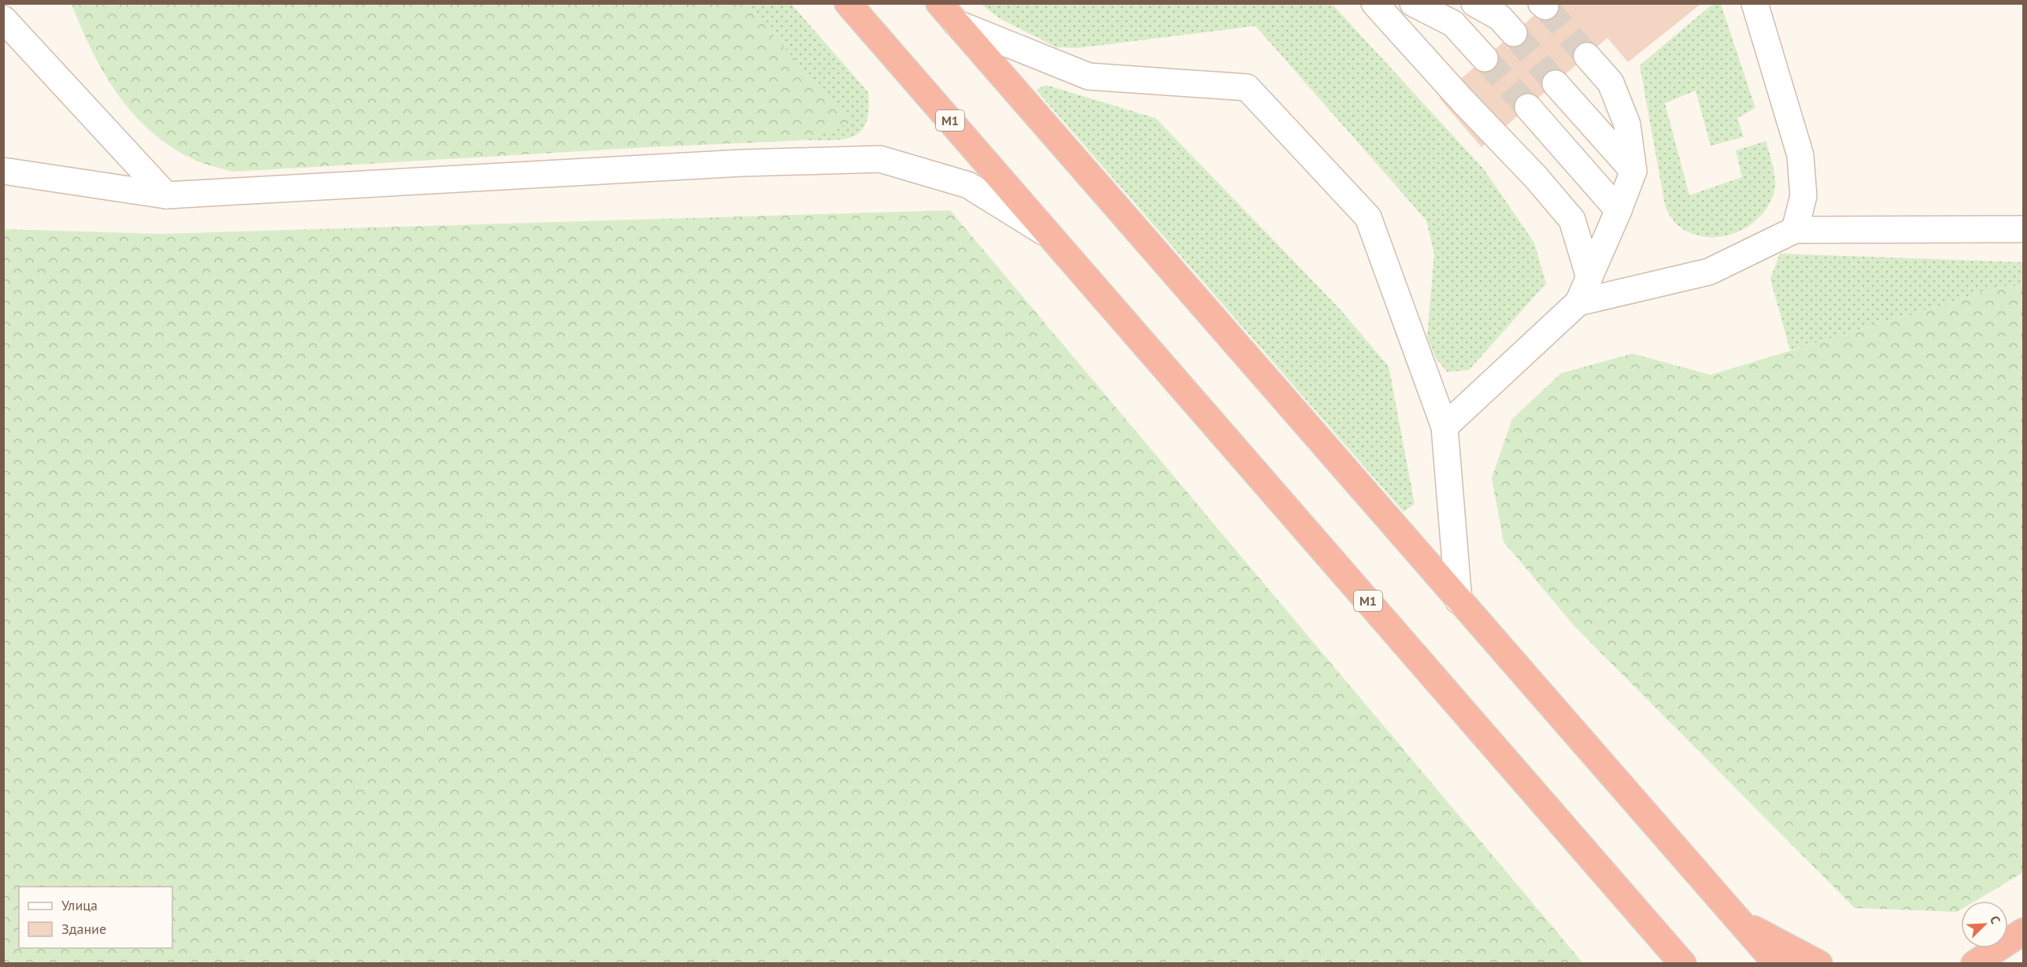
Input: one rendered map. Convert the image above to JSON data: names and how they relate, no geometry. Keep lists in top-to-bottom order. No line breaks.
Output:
{"streets":{"highway":["М1"]},"legend":["Улица","Здание"],"north":"top right"}
